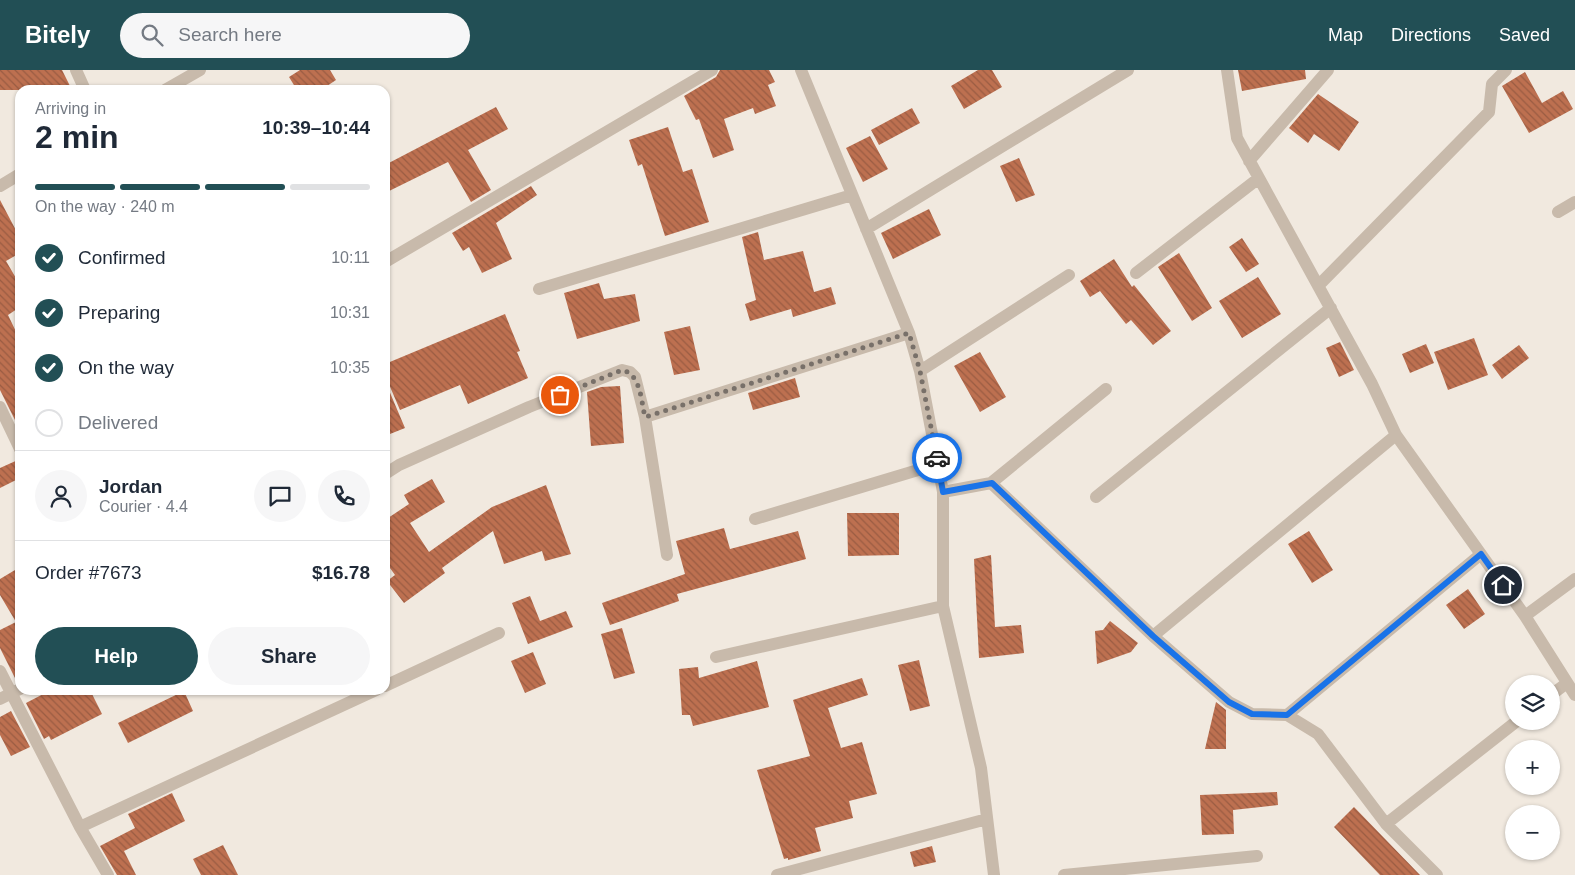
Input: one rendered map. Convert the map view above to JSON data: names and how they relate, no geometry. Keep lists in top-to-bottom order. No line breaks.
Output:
{"page":{"header":"Bitely","search":"Search here","nav":["Map","Directions","Saved"],"heading":["2 min","Arriving in","10:39–10:44"],"panel":["Jordan","Courier · 4.4","Order #7673","$16.78"],"bar":"On the way · 240 m","list":[["Confirmed","10:11"],["Preparing","10:31"],["On the way","10:35"],"Delivered"],"buttons":["Help","Share"],"map_buttons":["+","−"]}}
